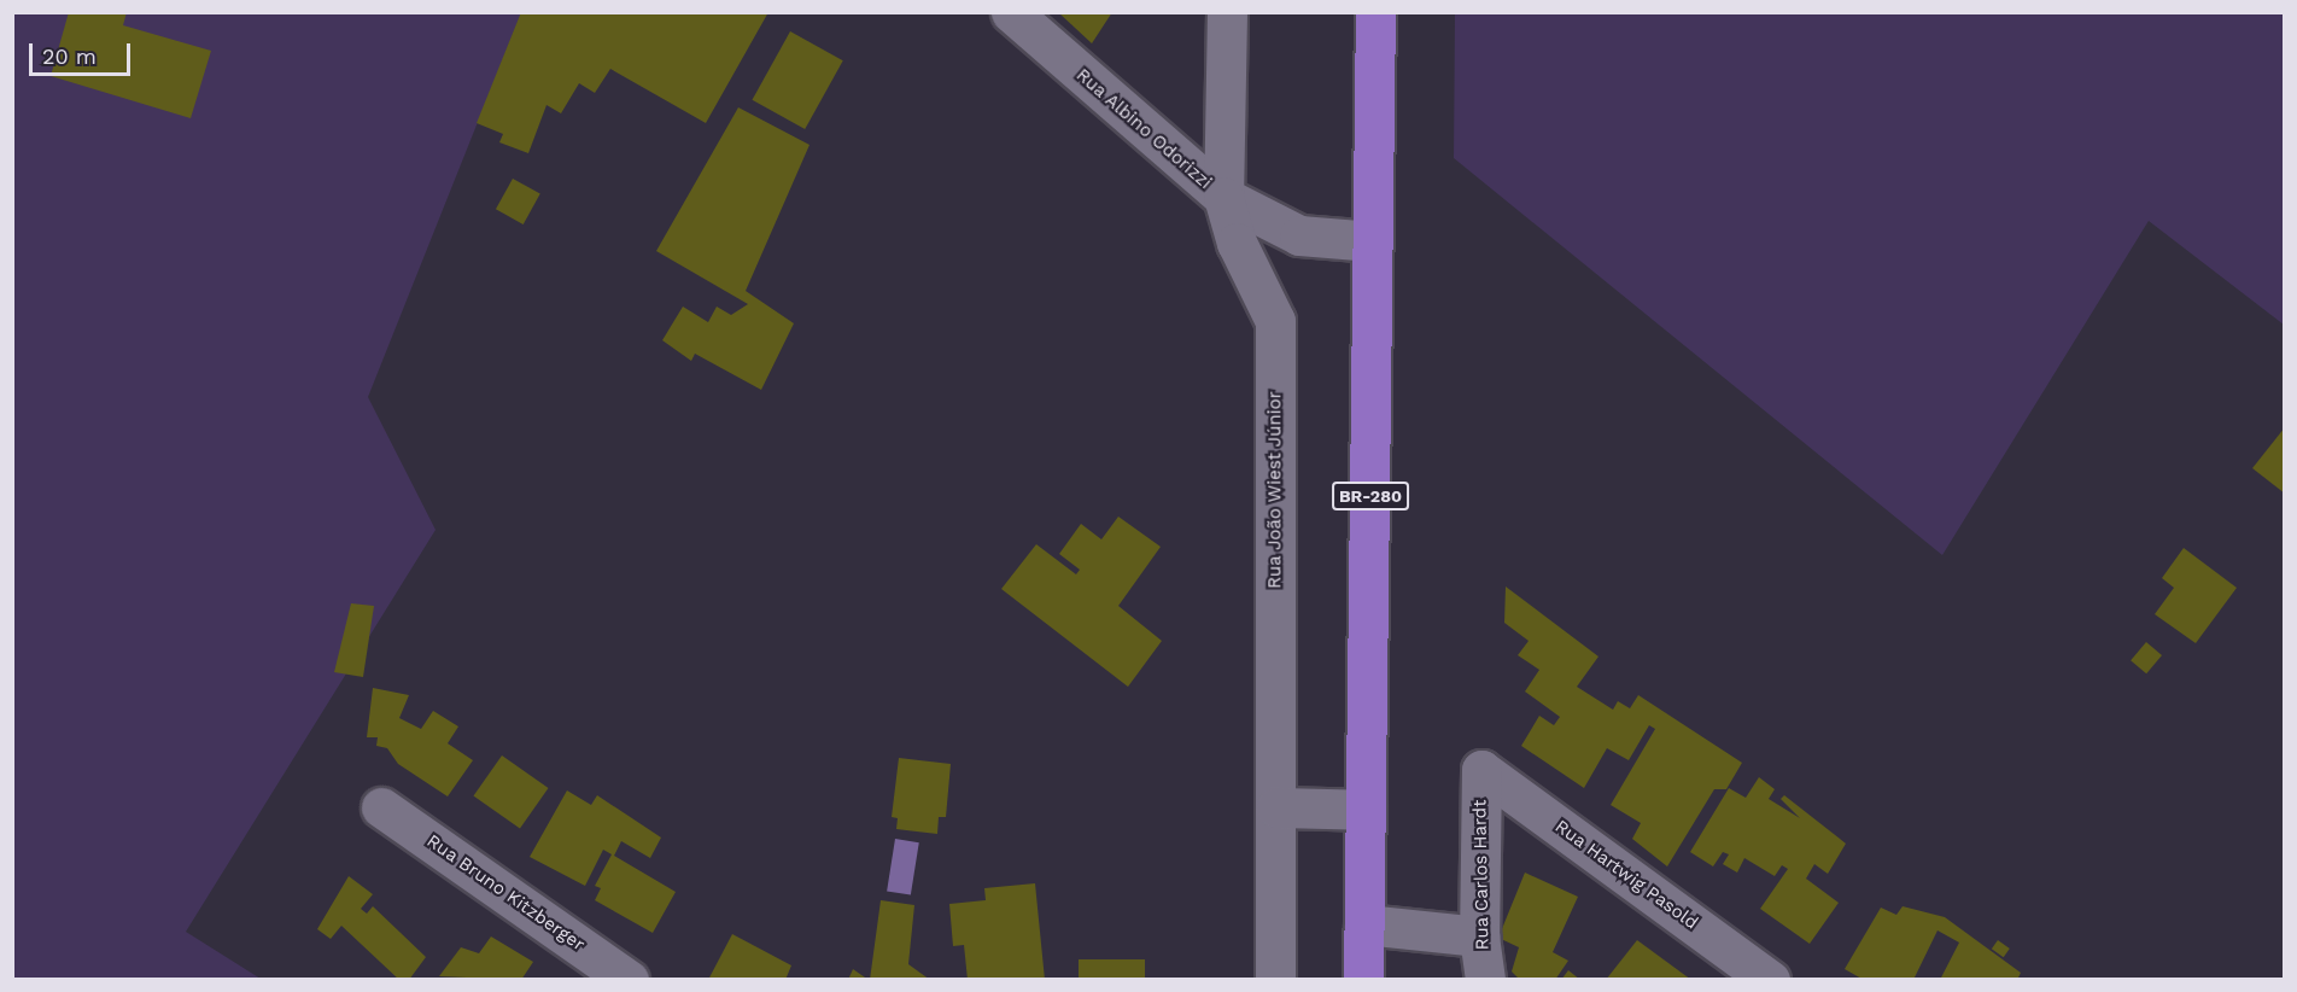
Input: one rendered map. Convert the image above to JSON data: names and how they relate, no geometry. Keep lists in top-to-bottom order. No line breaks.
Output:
{"streets":{"highway":["BR-280"],"street":["Rua Albino Odorizzi","Rua João Wiest Júnior","Rua Carlos Hardt","Rua Hartwig Pasold","Rua Bruno Kitzberger"]},"crossings":[["Rua Albino Odorizzi","Rua João Wiest Júnior"],["Rua Albino Odorizzi","BR-280"],["Rua Carlos Hardt","Rua Hartwig Pasold"]],"scale_bar":"20 m"}
